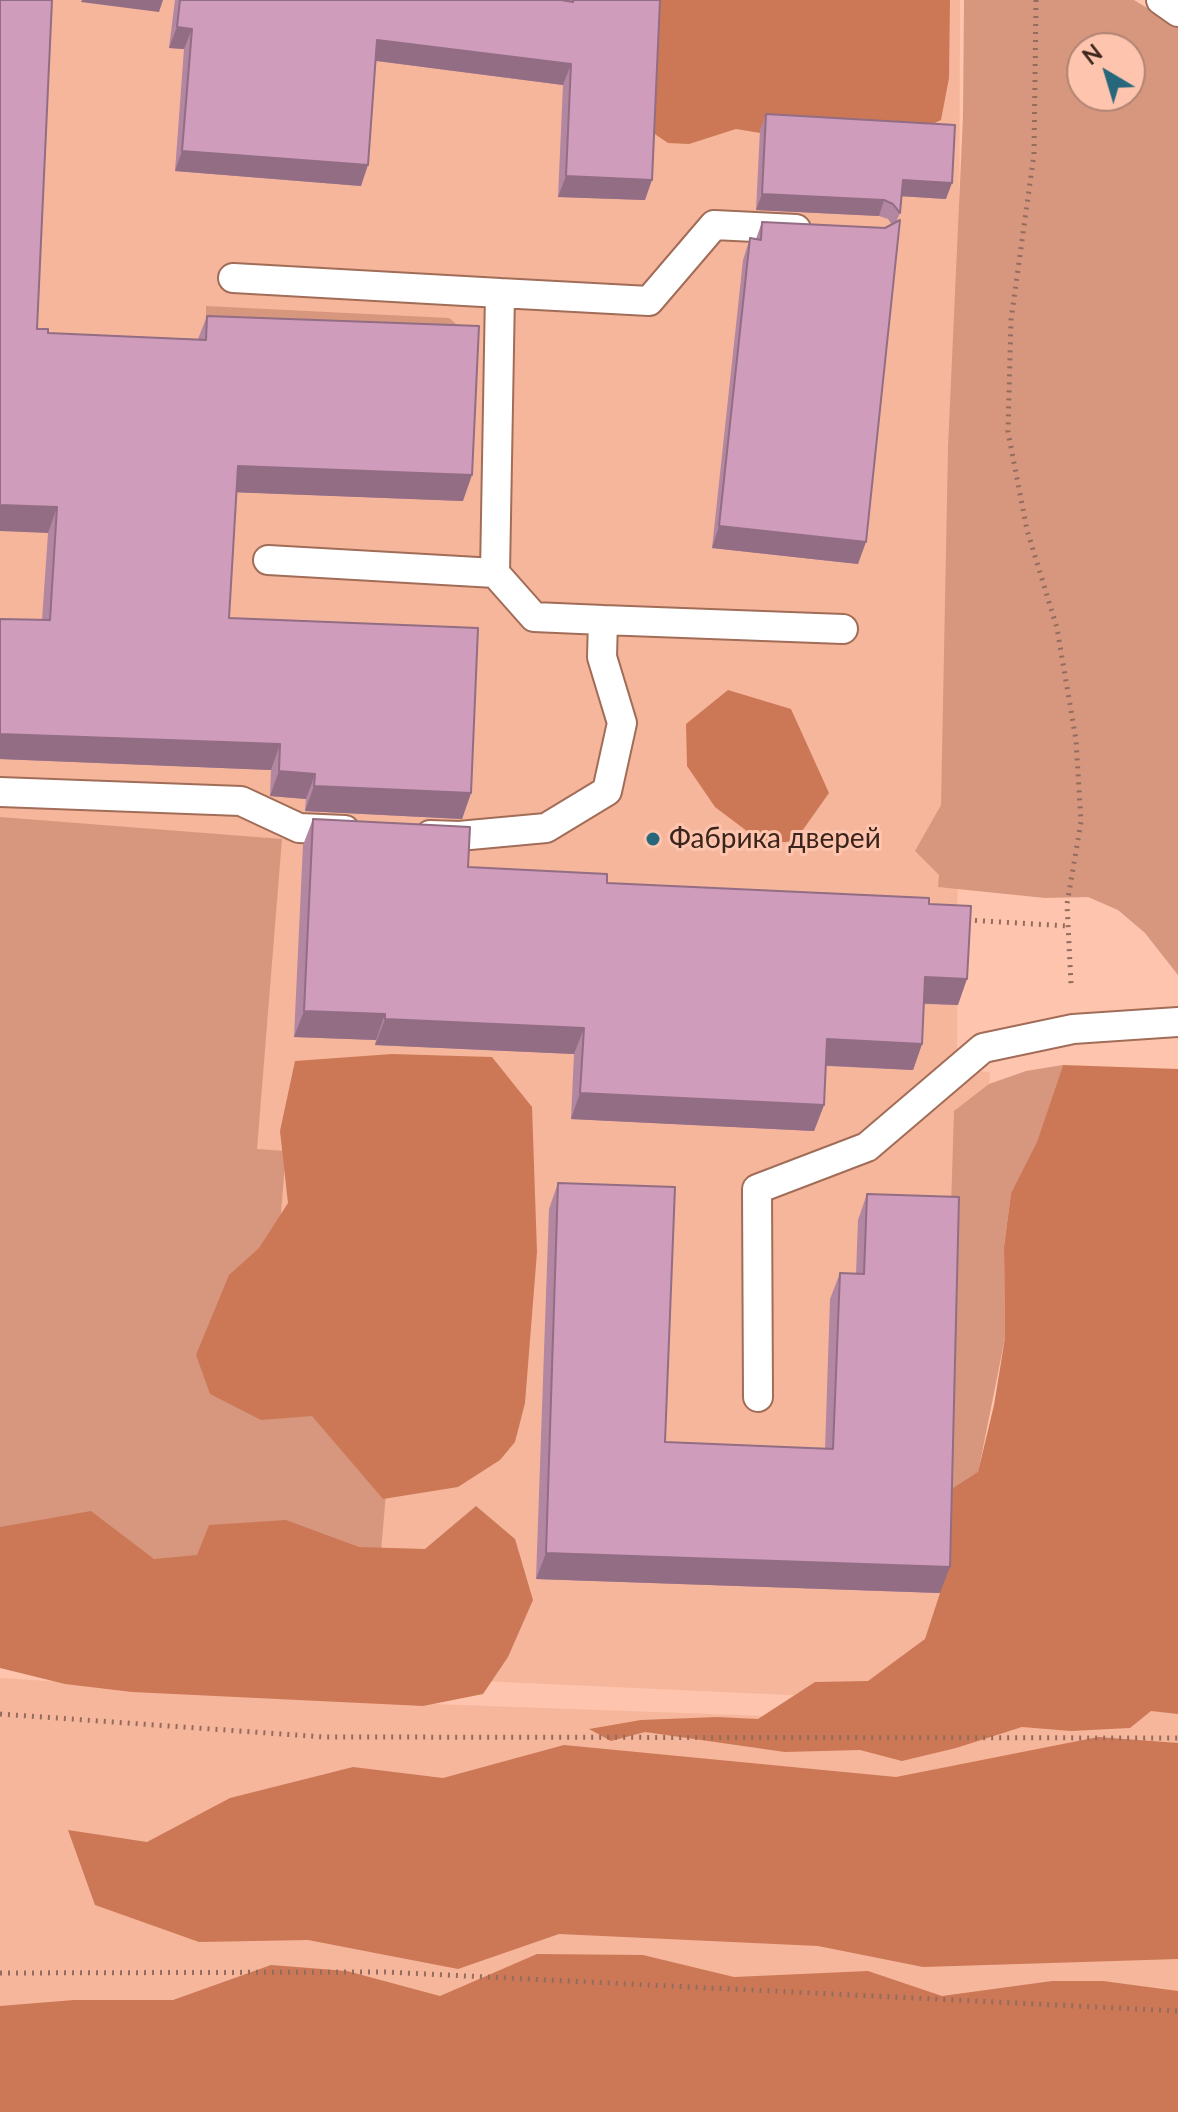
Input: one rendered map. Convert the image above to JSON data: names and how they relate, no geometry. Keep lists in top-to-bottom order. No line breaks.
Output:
{"places":["Фабрика дверей"],"north":"top left"}
